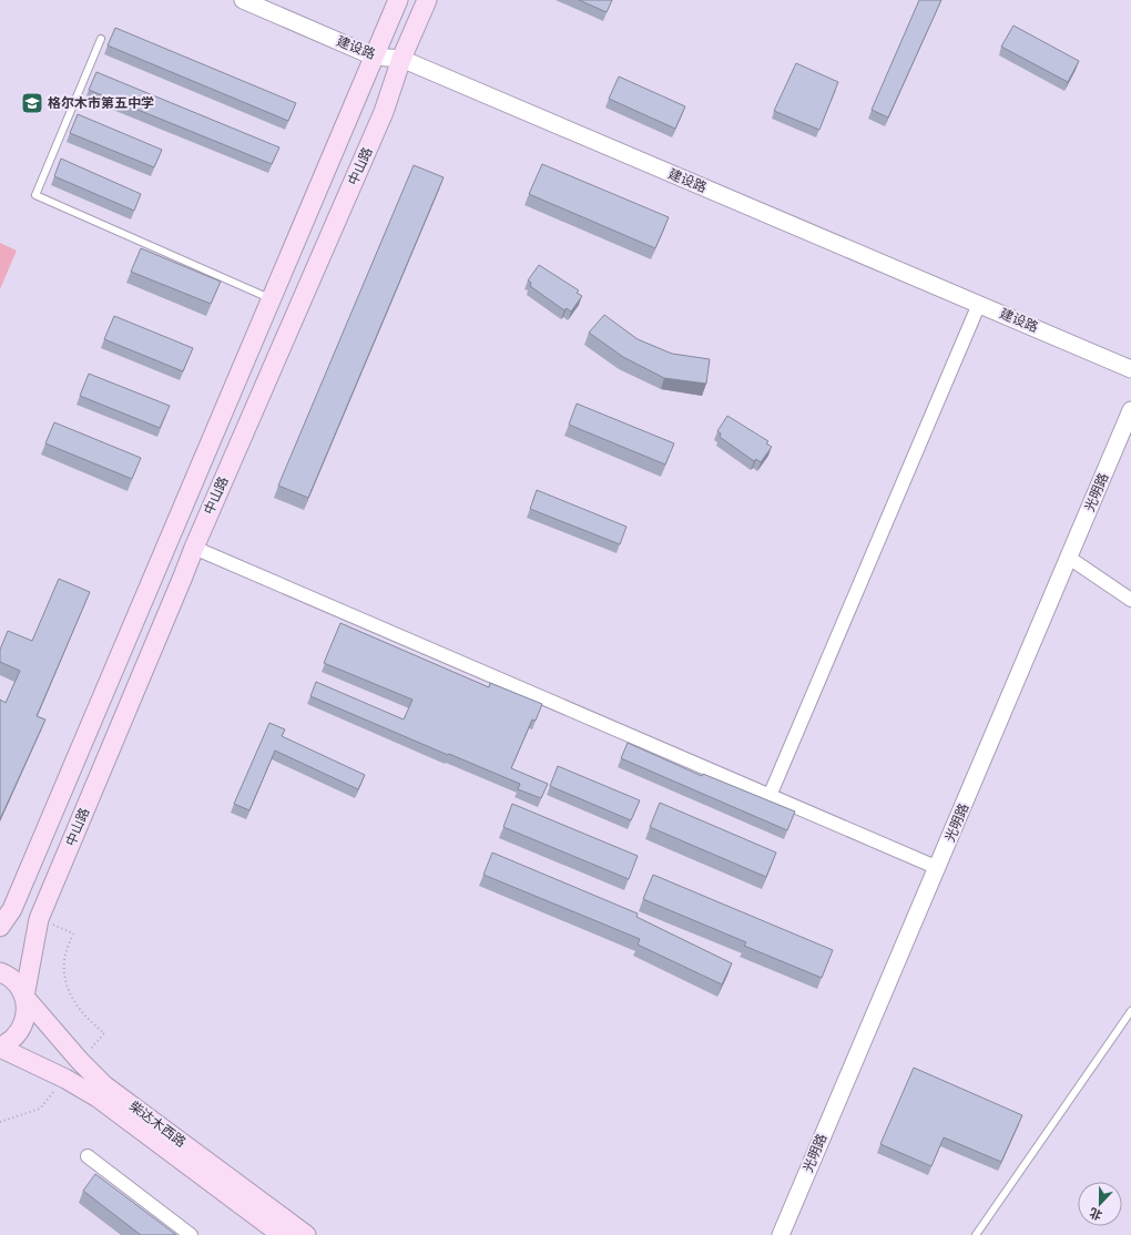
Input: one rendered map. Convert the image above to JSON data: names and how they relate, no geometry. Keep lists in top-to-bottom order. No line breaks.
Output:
{"streets":{"main road":["中山路","柴达木西路"],"street":["建设路","光明路"]},"crossings":[["建设路","中山路"],["中山路","柴达木西路"]],"places":{"school or university":["格尔木市第五中学"]},"north":"bottom"}
